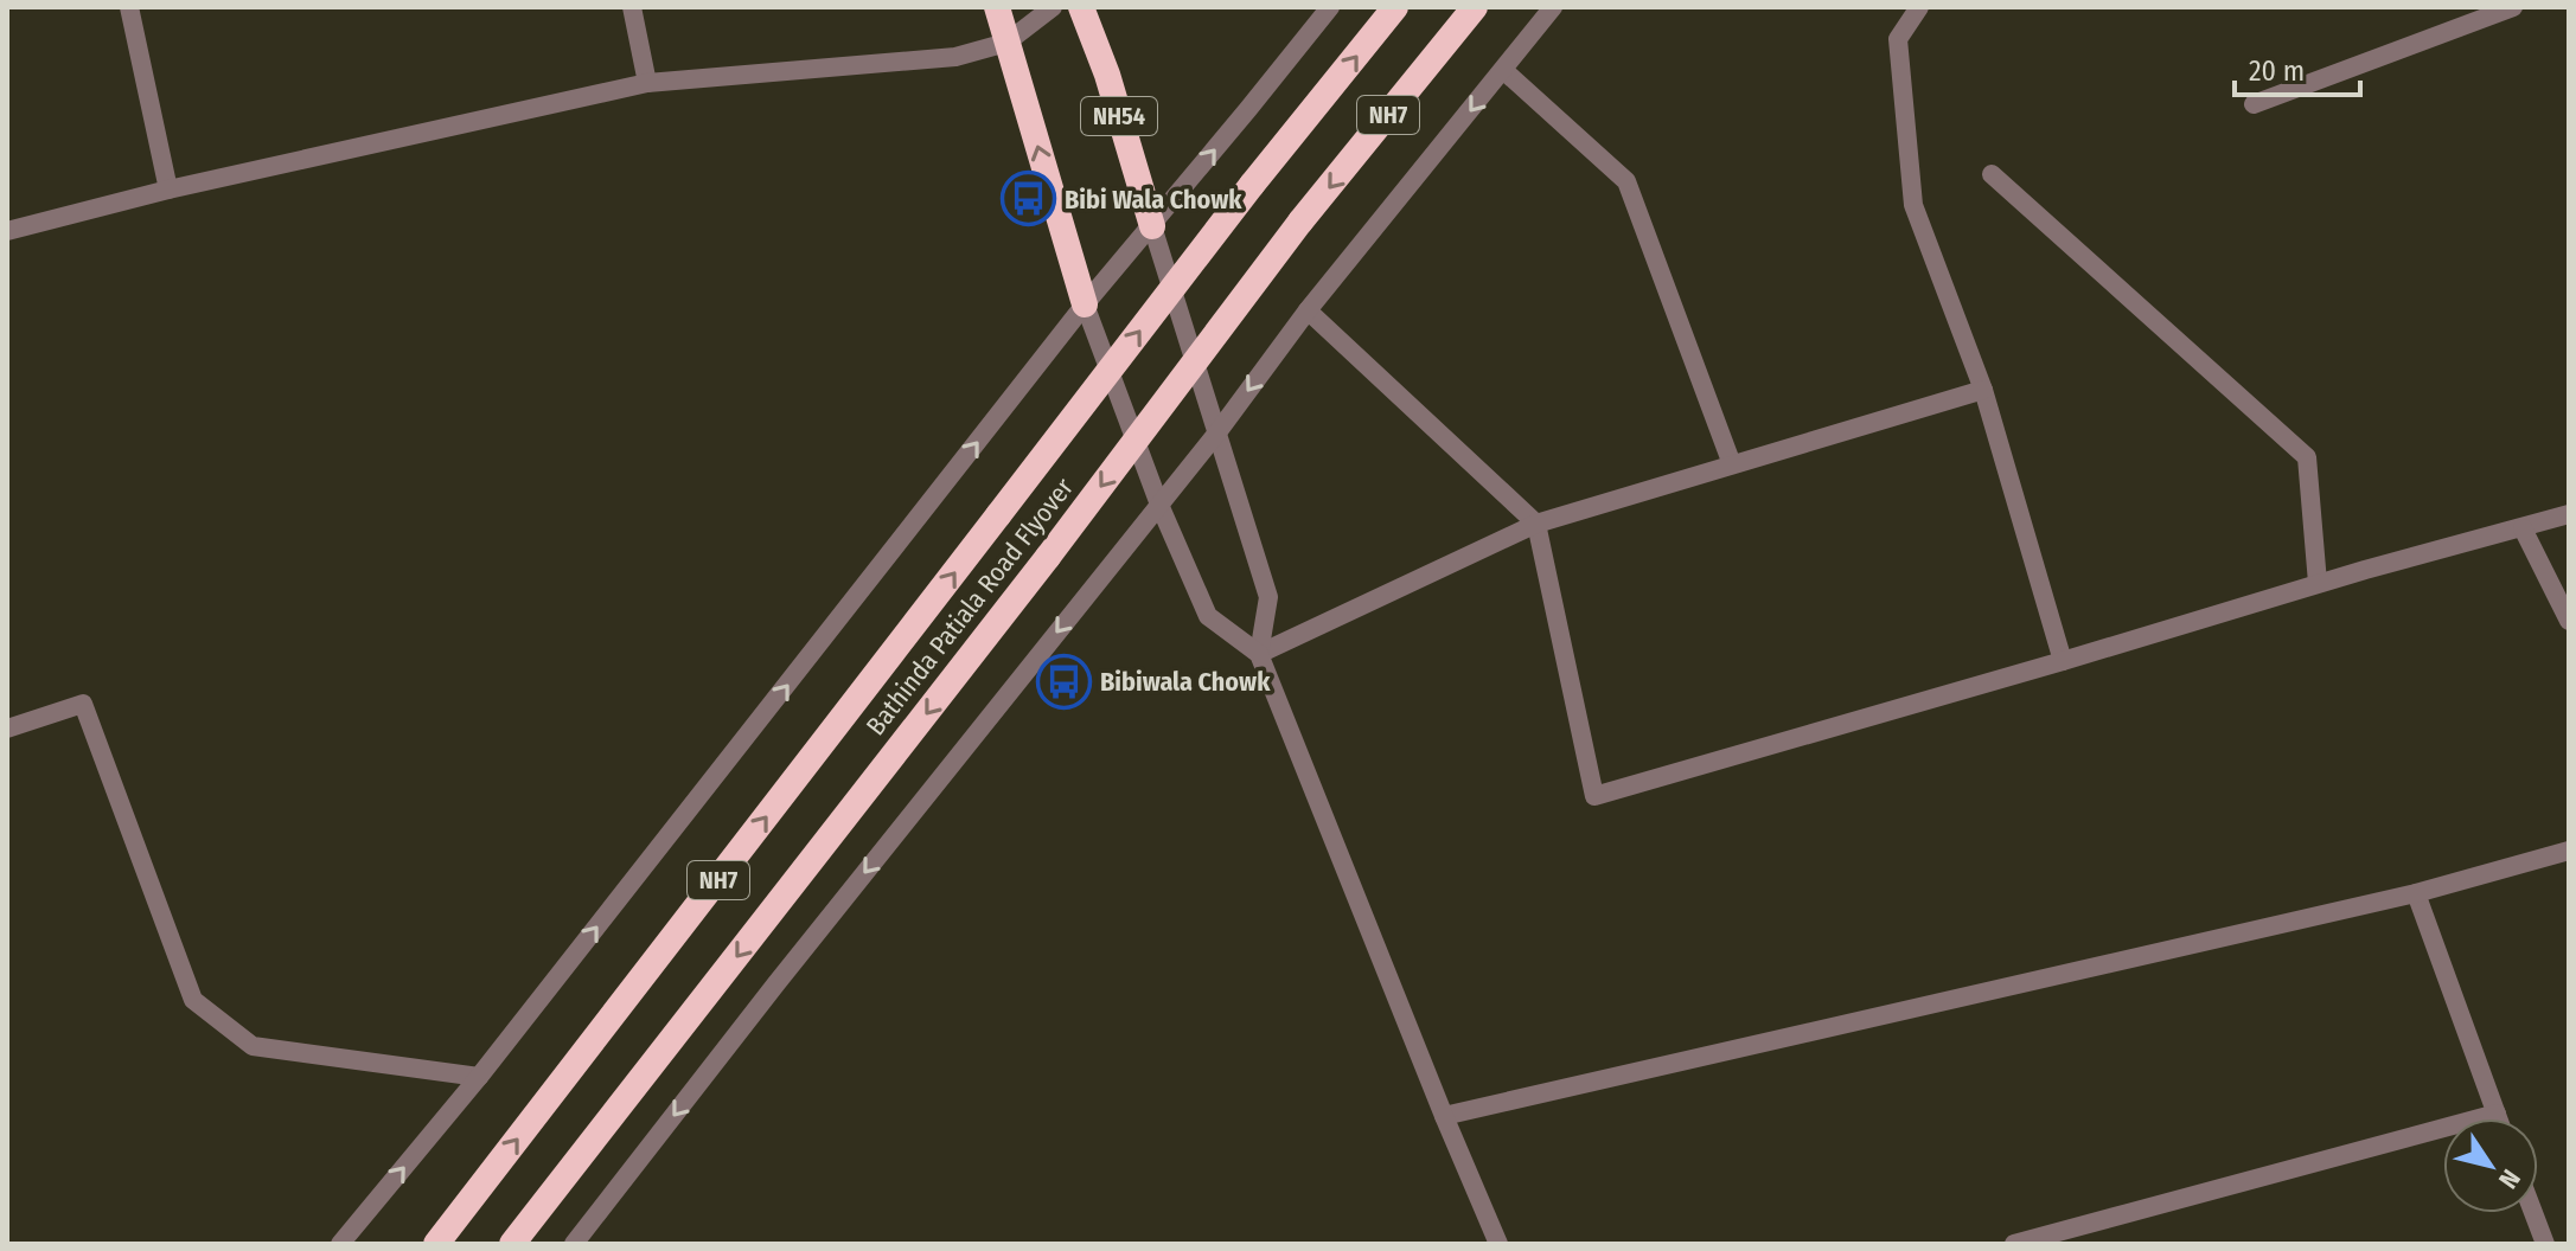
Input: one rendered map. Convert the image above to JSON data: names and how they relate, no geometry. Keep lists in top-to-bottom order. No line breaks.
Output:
{"streets":{"highway":["NH7","NH54","Bathinda Patiala Road Flyover"]},"places":{"bus stop":["Bibi Wala Chowk","Bibiwala Chowk"]},"scale_bar":"20 m","north":"bottom right"}
